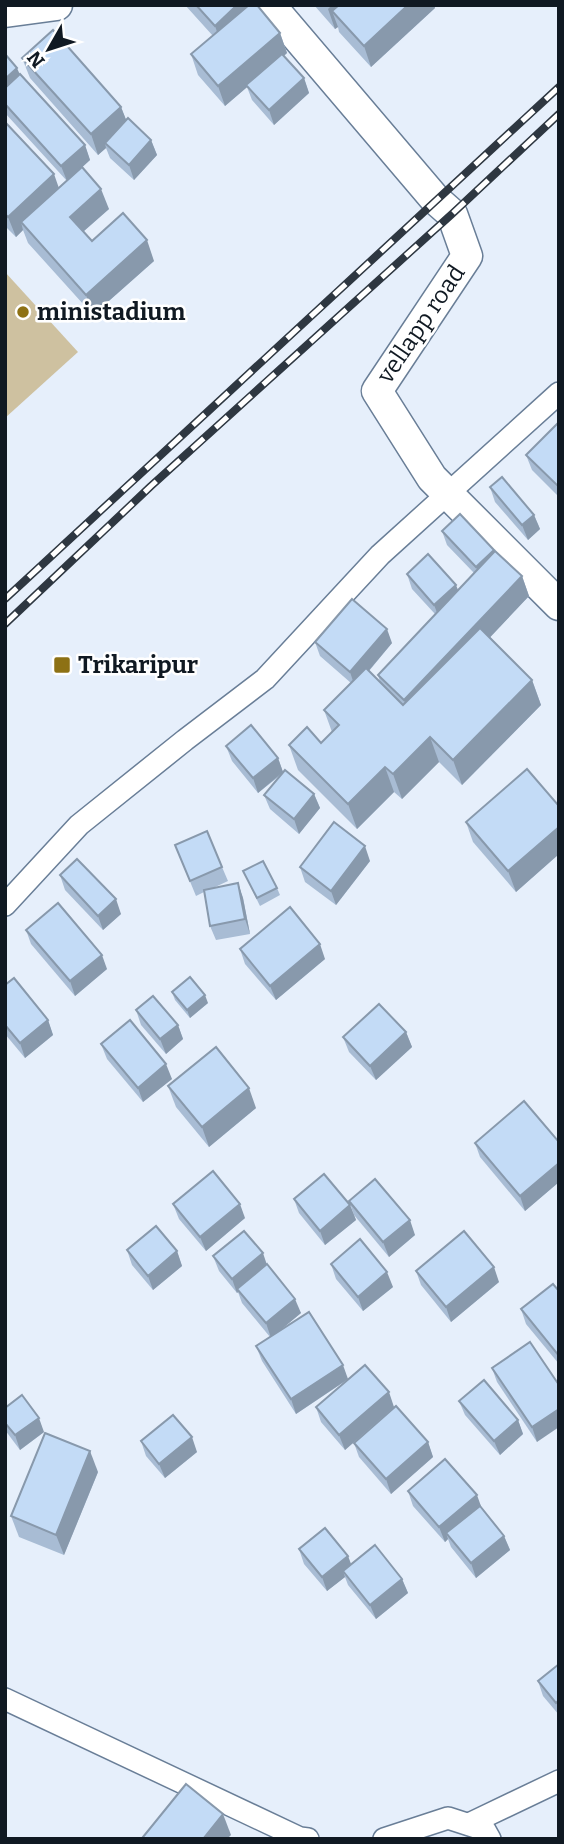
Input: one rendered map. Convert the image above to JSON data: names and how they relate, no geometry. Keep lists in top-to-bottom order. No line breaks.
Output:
{"streets":{"main road":["vellapp road"]},"places":{"other":["ministadium"],"transit":["Trikaripur"]},"north":"bottom left"}
